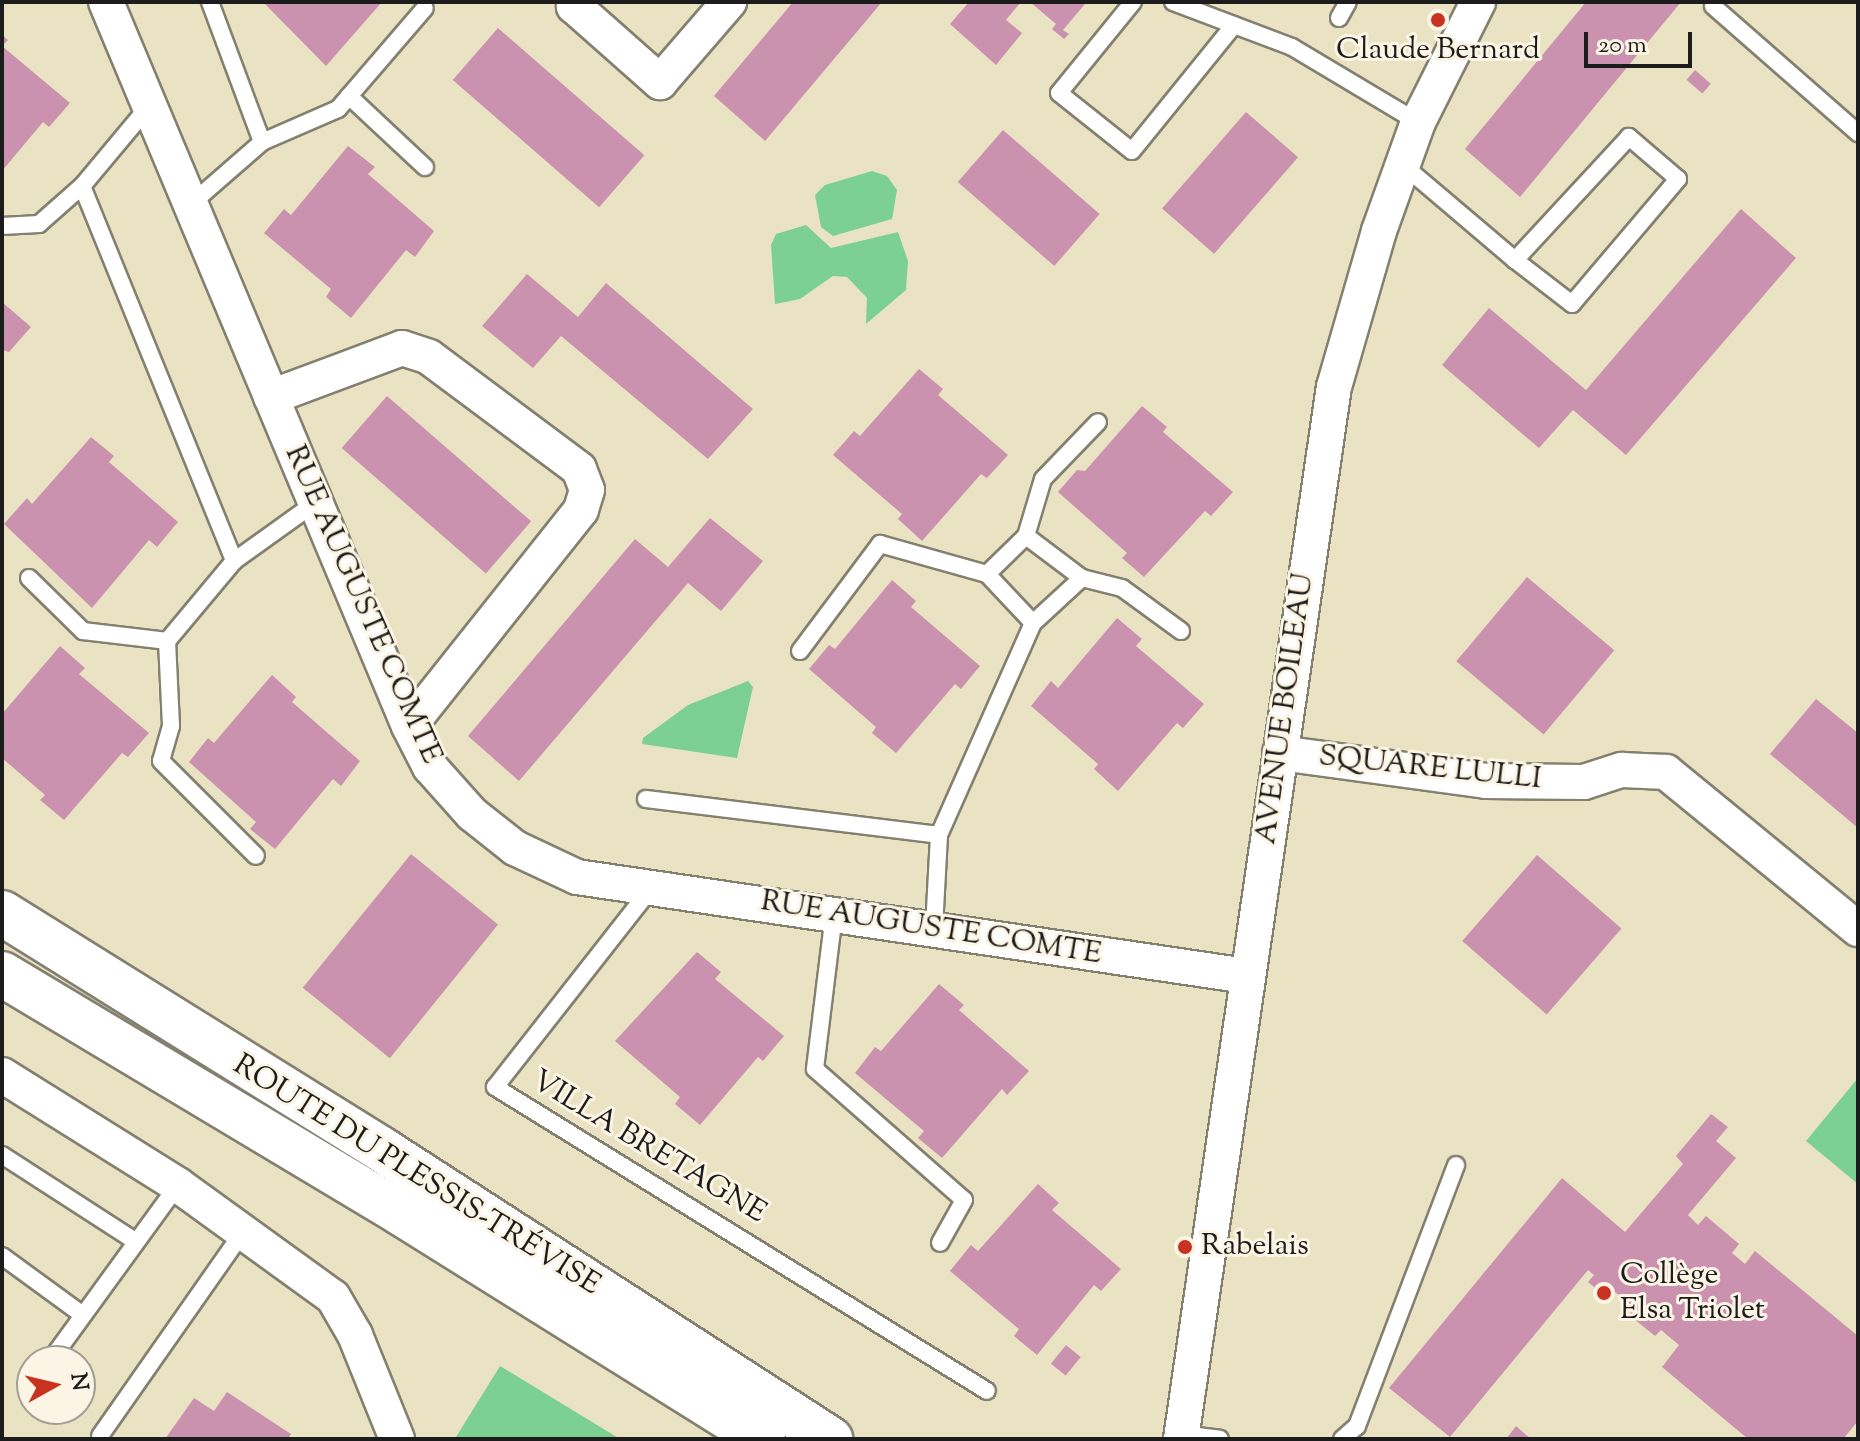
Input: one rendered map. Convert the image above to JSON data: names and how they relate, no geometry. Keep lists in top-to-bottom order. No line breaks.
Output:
{"streets":{"main road":["ROUTE DU PLESSIS-TRÉVISE"],"street":["RUE AUGUSTE COMTE","AVENUE BOILEAU","SQUARE LULLI"],"lane":["VILLA BRETAGNE"]},"crossings":[["RUE AUGUSTE COMTE","AVENUE BOILEAU"],["RUE AUGUSTE COMTE","VILLA BRETAGNE"],["AVENUE BOILEAU","SQUARE LULLI"]],"places":["Claude Bernard","Rabelais","Collège Elsa Triolet"],"scale_bar":"20 m","north":"right"}
